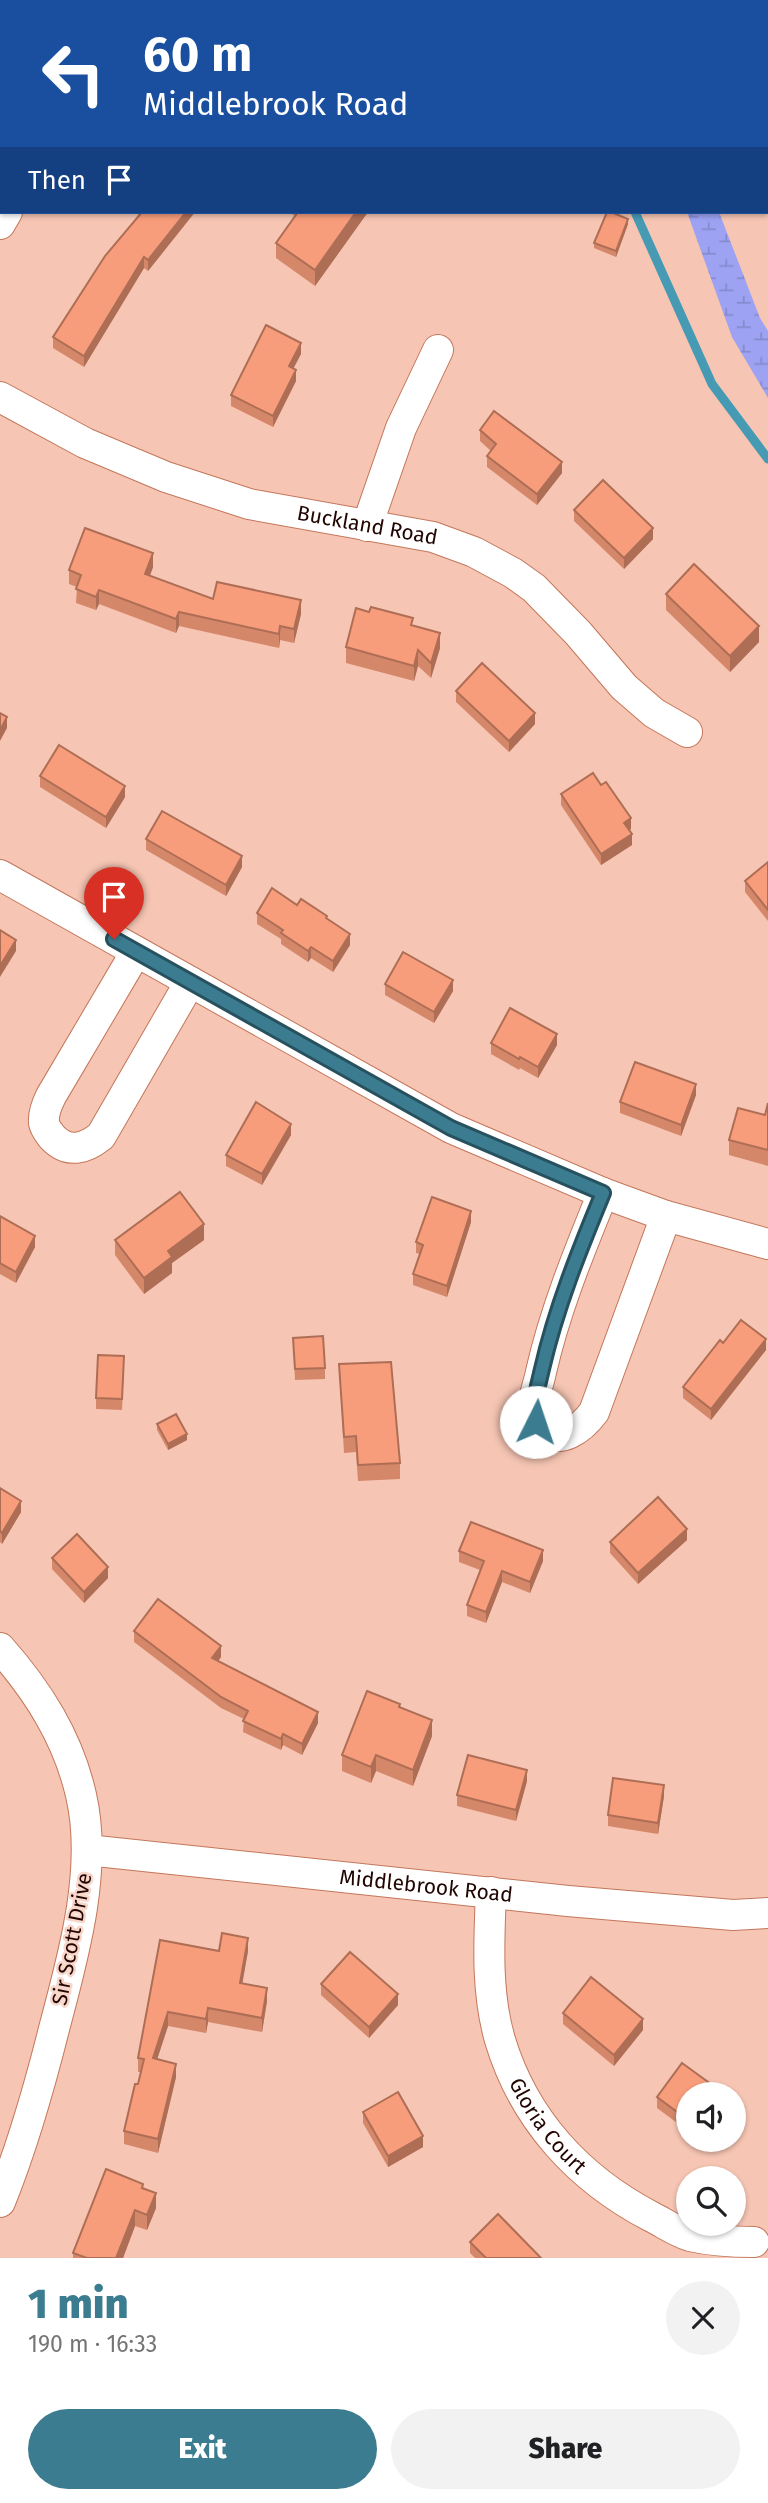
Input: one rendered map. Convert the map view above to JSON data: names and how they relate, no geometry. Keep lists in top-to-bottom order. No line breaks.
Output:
{"streets":{"street":["Buckland Road","Middlebrook Road","Sir Scott Drive","Gloria Court"]},"crossings":[["Middlebrook Road","Sir Scott Drive"],["Middlebrook Road","Gloria Court"]],"page":{"turn":["60 m","Middlebrook Road"],"then":"Then","heading":["1 min","190 m · 16:33"],"buttons":["Exit","Share"]}}
